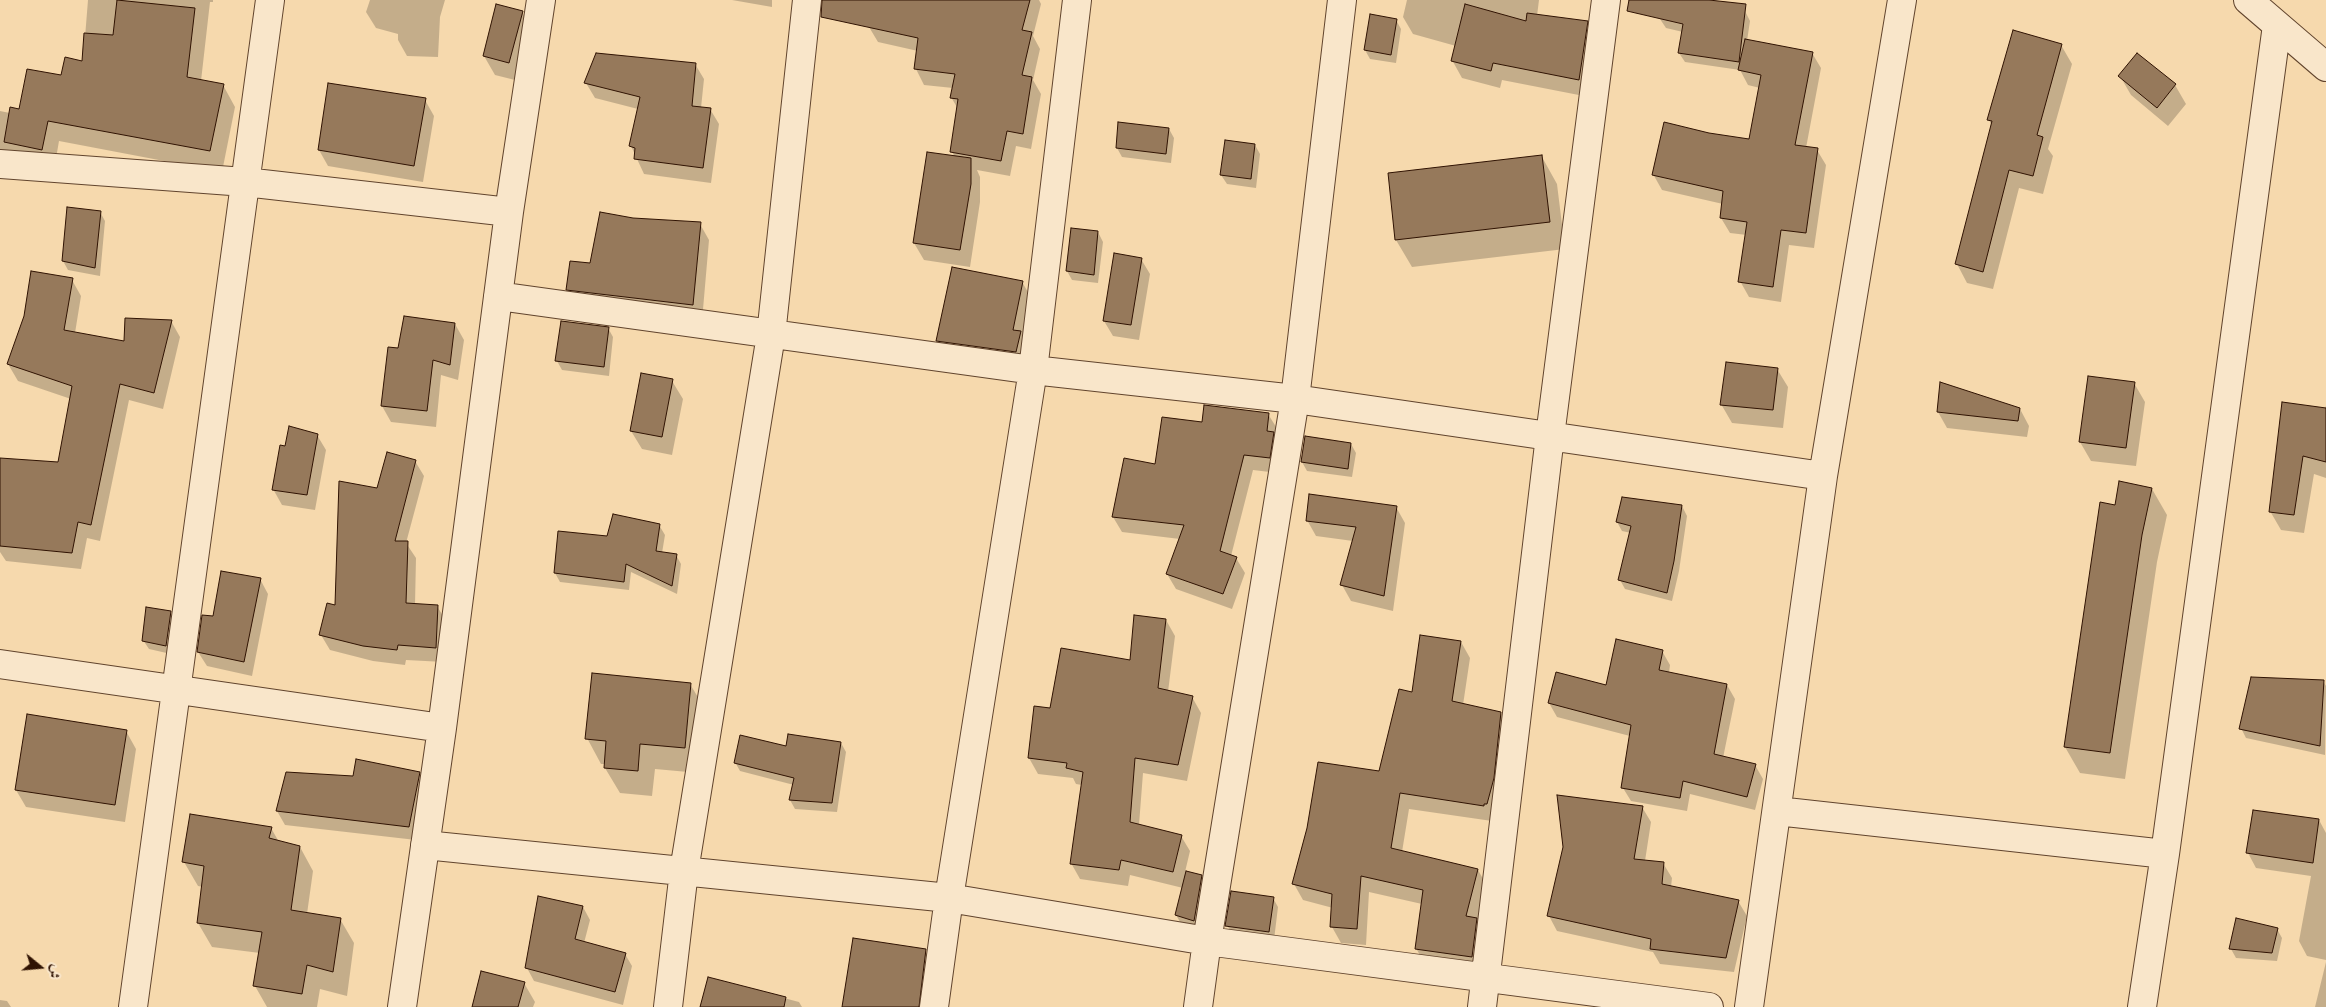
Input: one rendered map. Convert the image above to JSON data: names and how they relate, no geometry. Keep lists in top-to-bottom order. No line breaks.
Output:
{"north":"right"}
